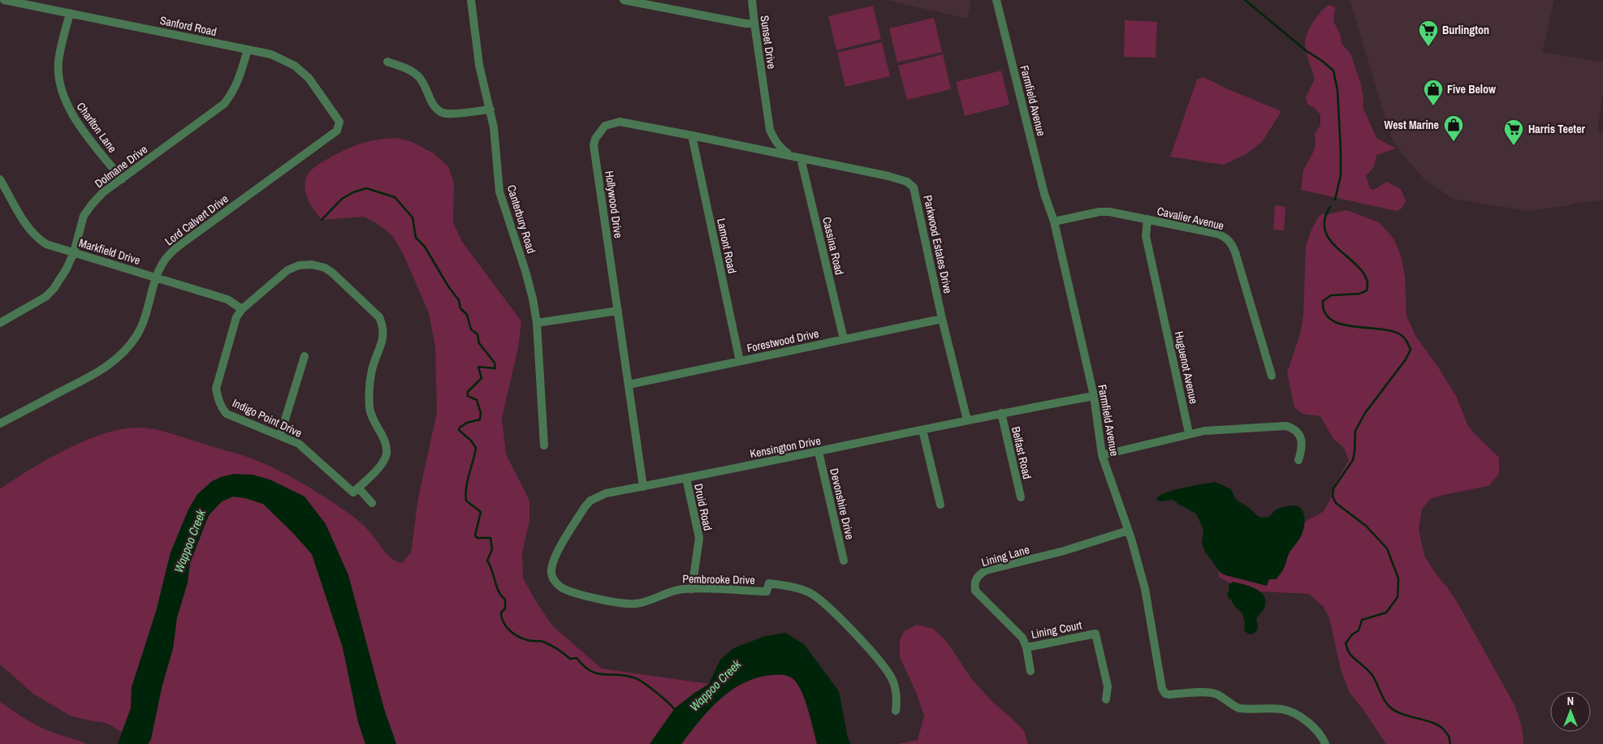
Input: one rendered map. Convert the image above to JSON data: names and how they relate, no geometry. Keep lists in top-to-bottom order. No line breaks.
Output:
{"streets":{"street":["Sanford Road","Sunset Drive","Farmfield Avenue","Charlton Lane","Dolmane Drive","Hollywood Drive","Cavalier Avenue","Canterbury Road","Lord Calvert Drive","Parkwood Estates Drive","Lamont Road","Cassina Road","Markfield Drive","Forestwood Drive","Huguenot Avenue","Indigo Point Drive","Kensington Drive","Belfast Road","Devonshire Drive","Druid Road","Lining Lane","Pembrooke Drive","Lining Court"]},"crossings":[["Sanford Road","Charlton Lane"],["Sanford Road","Dolmane Drive"],["Sanford Road","Lord Calvert Drive"],["Sunset Drive","Hollywood Drive"],["Farmfield Avenue","Cavalier Avenue"],["Farmfield Avenue","Kensington Drive"],["Farmfield Avenue","Lining Lane"],["Charlton Lane","Dolmane Drive"],["Dolmane Drive","Markfield Drive"],["Hollywood Drive","Parkwood Estates Drive"],["Hollywood Drive","Lamont Road"],["Hollywood Drive","Cassina Road"],["Hollywood Drive","Forestwood Drive"],["Hollywood Drive","Kensington Drive"],["Cavalier Avenue","Huguenot Avenue"],["Lord Calvert Drive","Markfield Drive"],["Parkwood Estates Drive","Cassina Road"],["Parkwood Estates Drive","Forestwood Drive"],["Parkwood Estates Drive","Kensington Drive"],["Lamont Road","Forestwood Drive"],["Cassina Road","Forestwood Drive"],["Markfield Drive","Indigo Point Drive"],["Kensington Drive","Belfast Road"],["Kensington Drive","Devonshire Drive"],["Kensington Drive","Druid Road"],["Kensington Drive","Pembrooke Drive"],["Druid Road","Pembrooke Drive"],["Lining Lane","Lining Court"]],"water":["Wappoo Creek"],"places":{"supermarket":["Burlington","Harris Teeter"],"shop":["Five Below","West Marine"]},"north":"top"}
